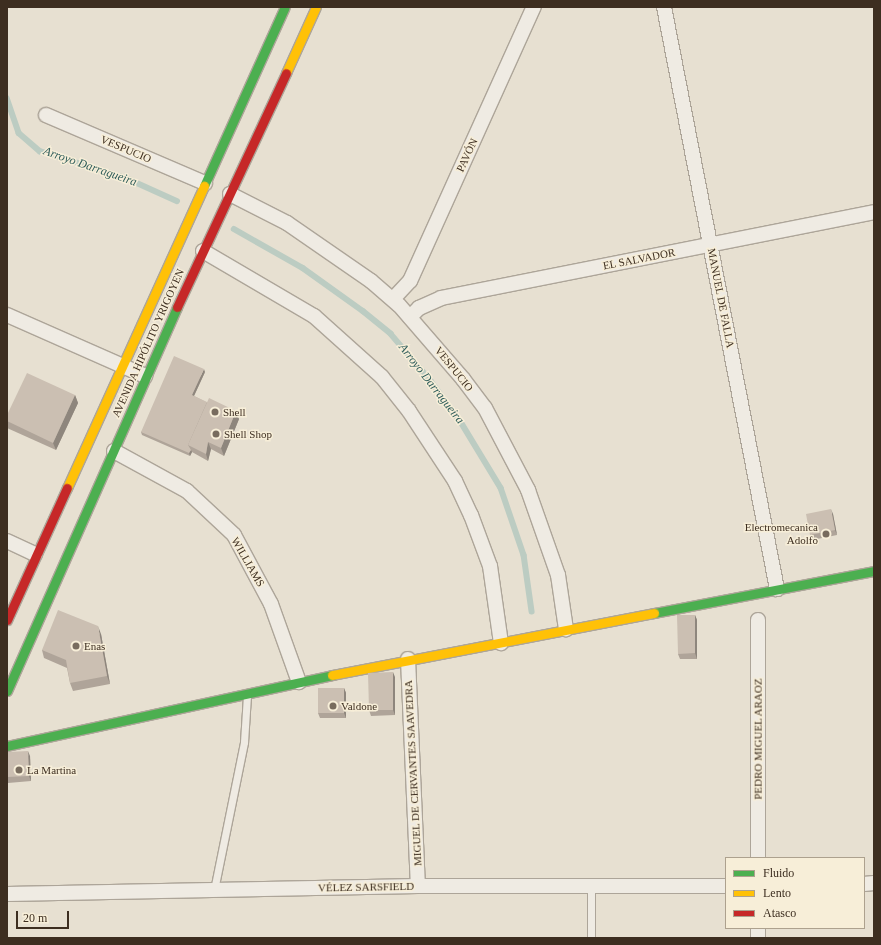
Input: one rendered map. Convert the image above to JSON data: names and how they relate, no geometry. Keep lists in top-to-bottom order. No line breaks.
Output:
{"streets":{"main road":["AVENIDA HIPÓLITO YRIGOYEN"],"street":["VESPUCIO","PAVÓN","EL SALVADOR","MANUEL DE FALLA","WILLIAMS","PEDRO MIGUEL ARAOZ","MIGUEL DE CERVANTES SAAVEDRA","VÉLEZ SARSFIELD"]},"crossings":[["VESPUCIO","PAVÓN"],["VESPUCIO","EL SALVADOR"],["VESPUCIO","AVENIDA HIPÓLITO YRIGOYEN"],["EL SALVADOR","MANUEL DE FALLA"],["AVENIDA HIPÓLITO YRIGOYEN","WILLIAMS"],["MIGUEL DE CERVANTES SAAVEDRA","VÉLEZ SARSFIELD"]],"water":["Arroyo Darragueira"],"places":["Shell","Shell Shop","Electromecanica Adolfo","Enas","Valdone","La Martina"],"legend":["Fluido","Lento","Atasco"],"scale_bar":"20 m"}
